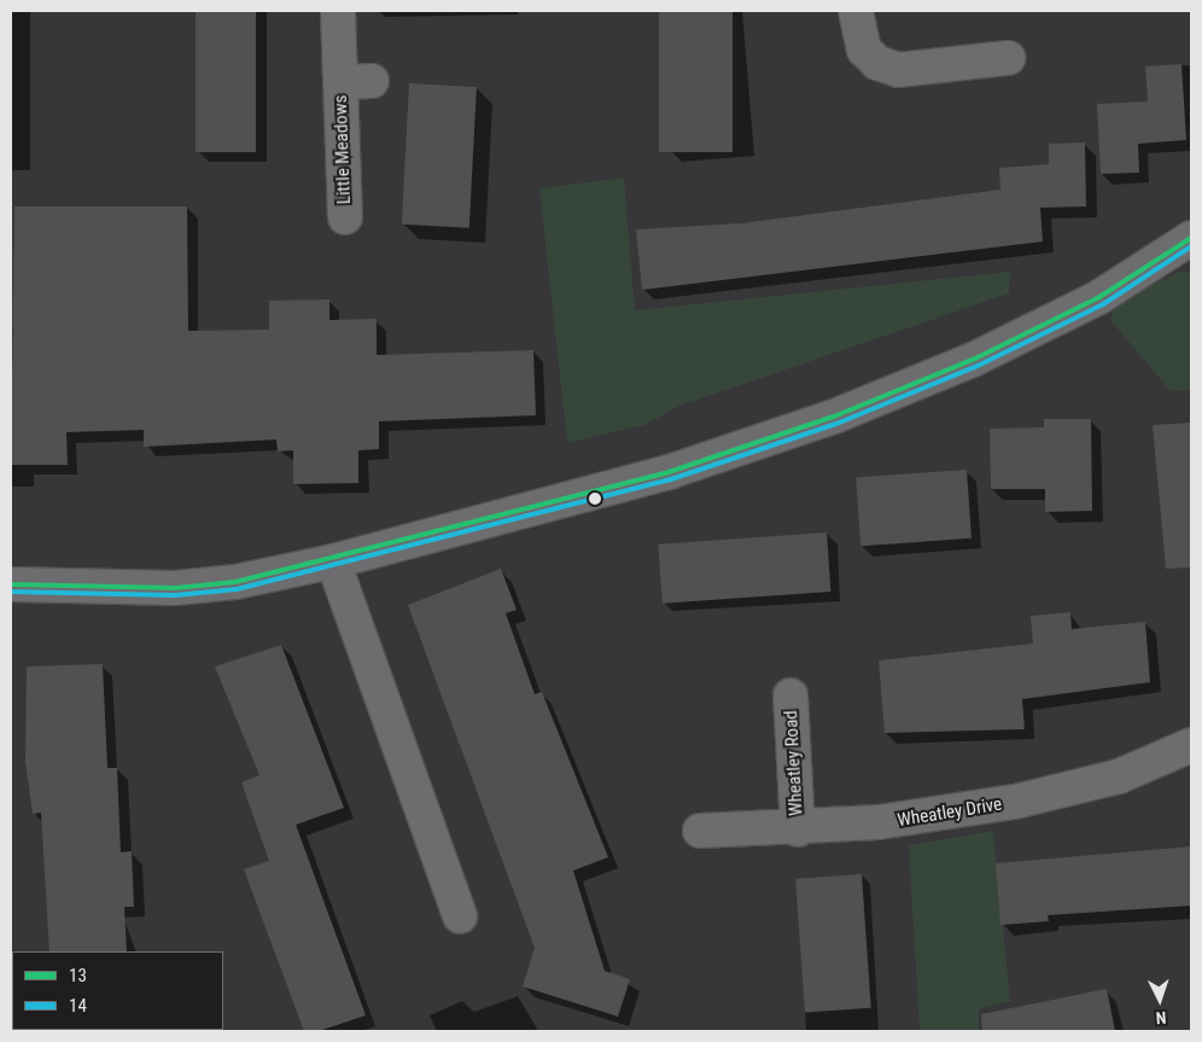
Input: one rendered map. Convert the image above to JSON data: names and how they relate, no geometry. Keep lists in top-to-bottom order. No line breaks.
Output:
{"streets":{"street":["Little Meadows","Wheatley Road","Wheatley Drive"]},"crossings":[["Wheatley Road","Wheatley Drive"]],"lines":["transit line 13","transit line 14"],"legend":["13","14"],"north":"bottom"}
